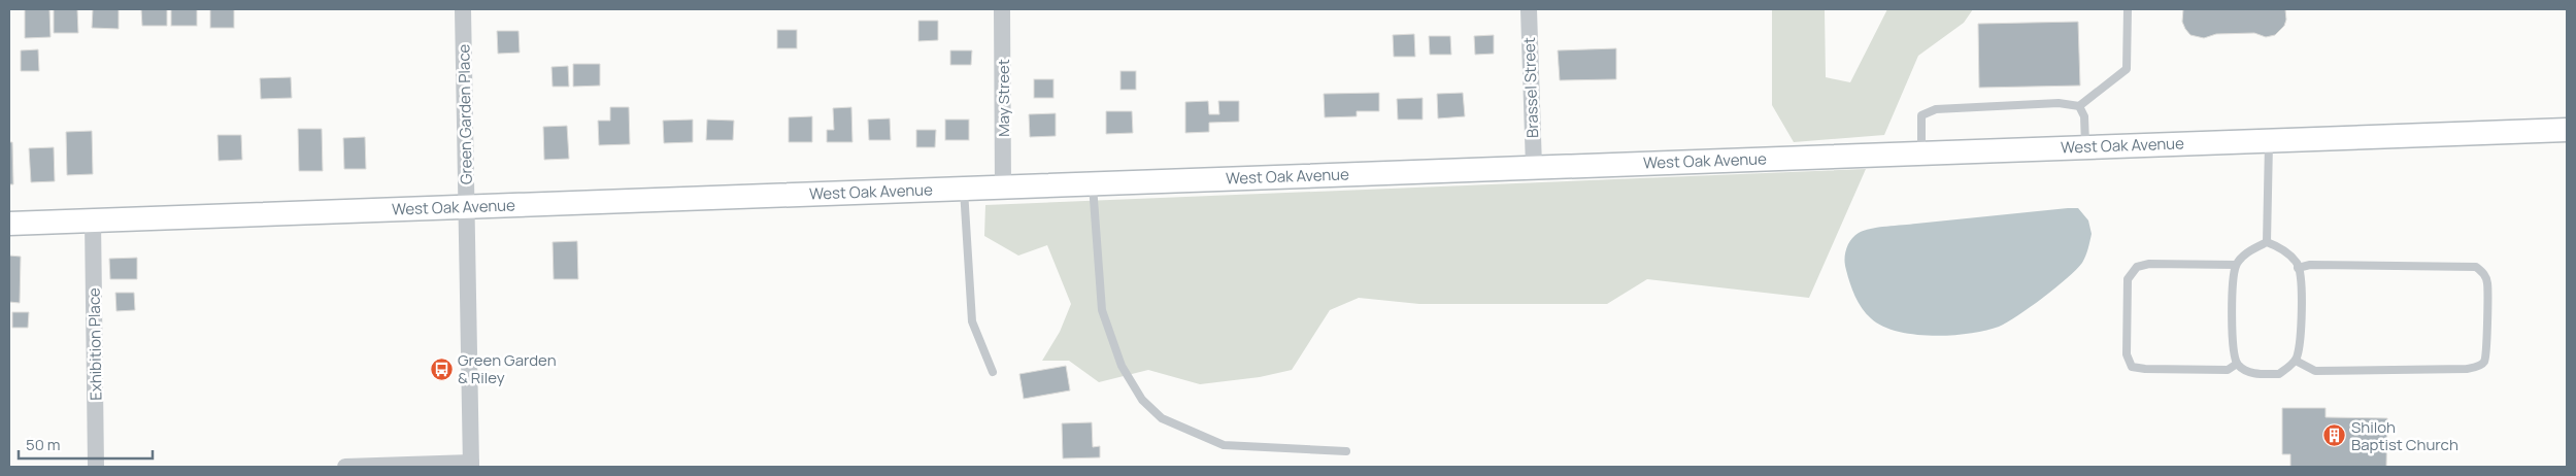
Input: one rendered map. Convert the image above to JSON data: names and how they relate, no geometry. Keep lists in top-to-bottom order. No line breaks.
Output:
{"streets":{"street":["Brassel Street","May Street","Green Garden Place","West Oak Avenue","Exhibition Place"]},"crossings":[["Brassel Street","West Oak Avenue"],["May Street","West Oak Avenue"],["Green Garden Place","West Oak Avenue"],["West Oak Avenue","Exhibition Place"]],"places":{"bus stop":["Green Garden & Riley"],"building":["Shiloh Baptist Church"]},"scale_bar":"50 m"}
